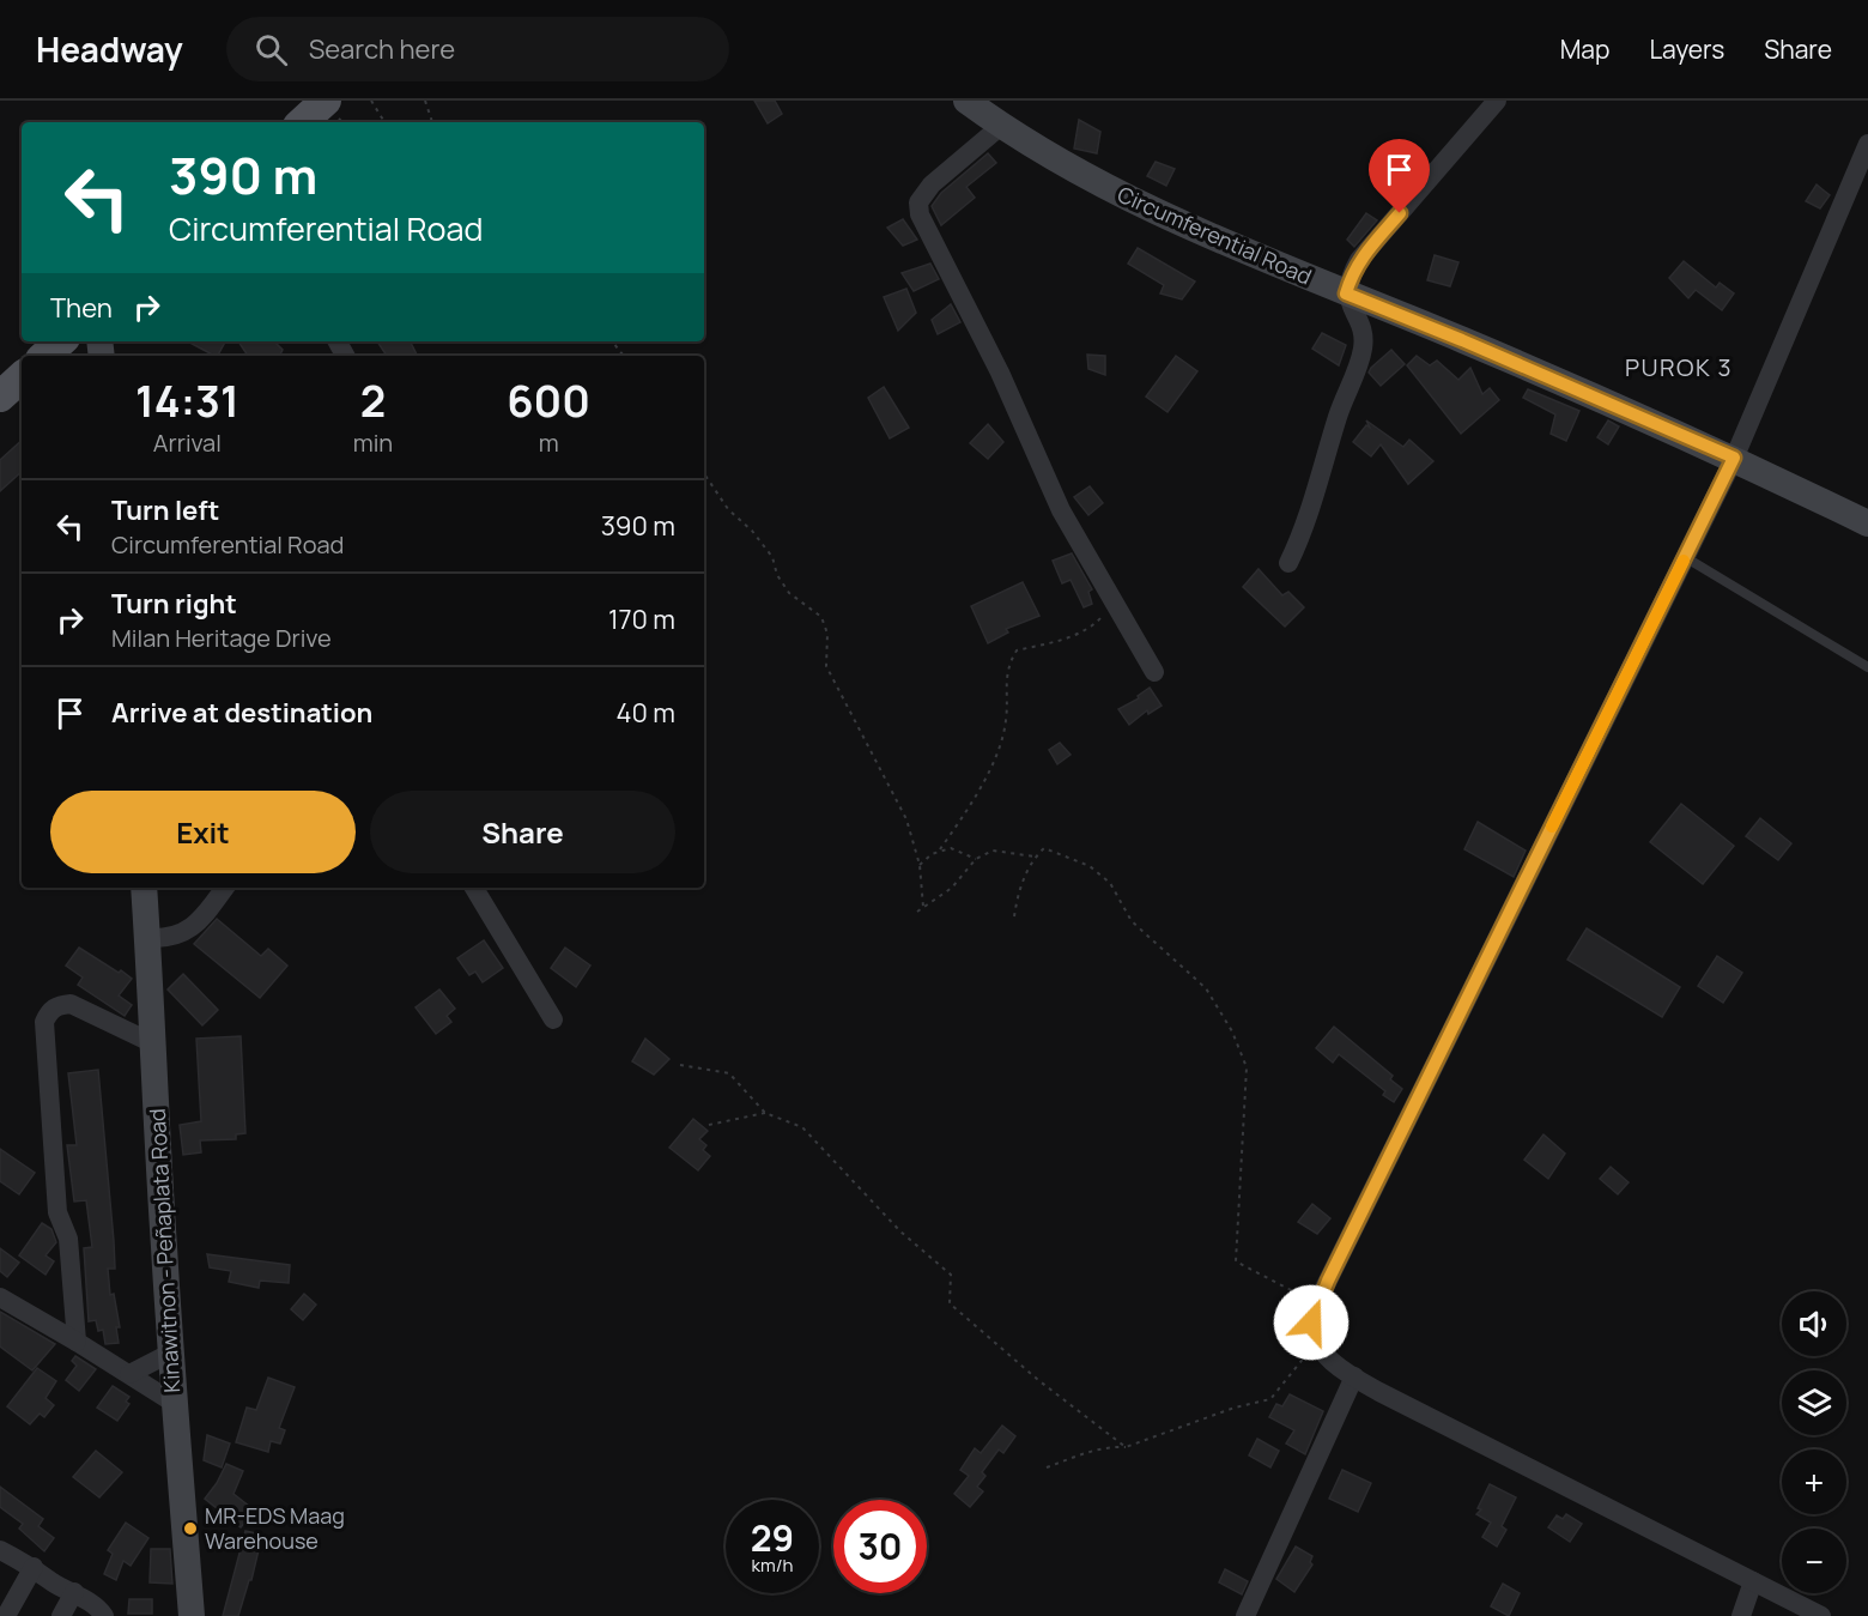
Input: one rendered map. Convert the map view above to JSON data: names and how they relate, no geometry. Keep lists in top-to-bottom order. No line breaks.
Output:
{"streets":{"main road":["Circumferential Road","Kinawitnon - Peñaplata Road"]},"districts":["PUROK 3"],"places":["MR-EDS Maag Warehouse"],"page":{"header":"Headway","search":"Search here","nav":["Map","Layers","Share"],"turn":["390 m","Circumferential Road"],"then":"Then","eta":["14:31","Arrival","2","min","600","m"],"list":[{"name":"Turn left","note":"Circumferential Road","value":"390 m"},{"name":"Turn right","note":"Milan Heritage Drive","value":"170 m"},{"name":"Arrive at destination","value":"40 m"}],"buttons":["Exit","Share"],"map_buttons":["+","−"],"speed":"29 km/h","limit":"30"}}
